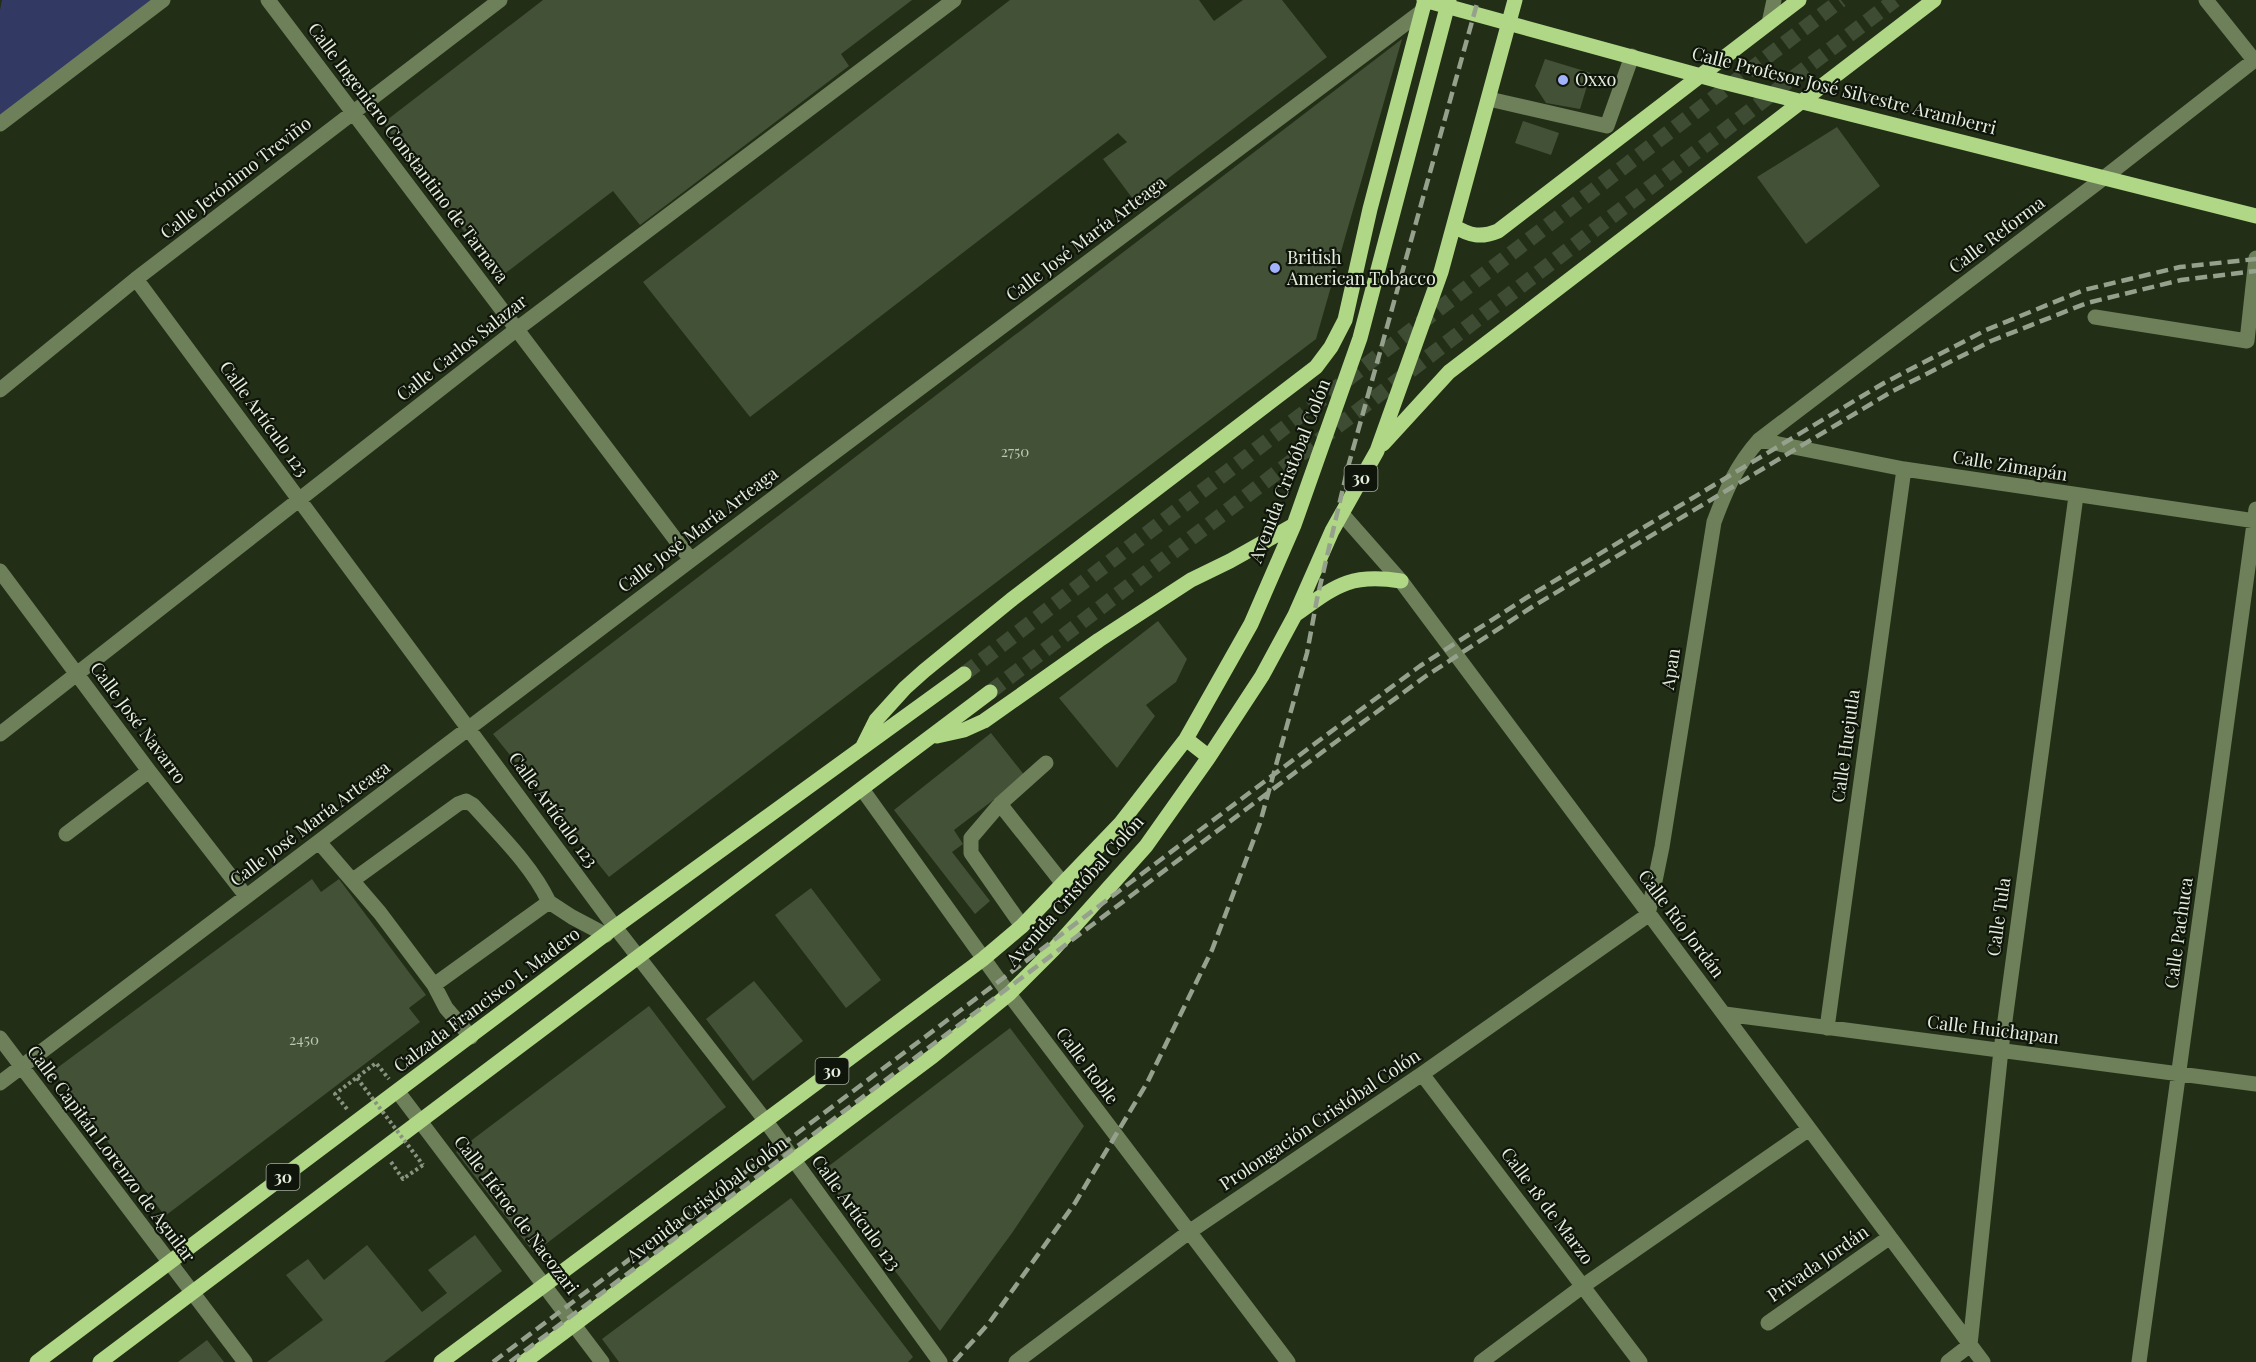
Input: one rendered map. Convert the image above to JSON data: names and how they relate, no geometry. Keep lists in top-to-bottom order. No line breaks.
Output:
{"streets":{"main road":["Calle Profesor José Silvestre Aramberri","Avenida Cristóbal Colón","30","Calzada Francisco I. Madero"],"street":["Calle Ingeniero Constantino de Tarnava","Calle Jerónimo Treviño","Calle Reforma","Calle José María Arteaga","Calle Carlos Salazar","Calle Artículo 123","Calle Zimapán","Apan","Calle José Navarro","Calle Huejutla","Calle Tula","Calle Río Jordán","Calle Pachuca","Calle Huichapan","Calle Roble","Prolongación Cristóbal Colón","Calle Capitán Lorenzo de Aguilar","Calle 18 de Marzo","Calle Héroe de Nacozari","Privada Jordán"]},"crossings":[["Calle Profesor José Silvestre Aramberri","Calle Reforma"],["Calle Profesor José Silvestre Aramberri","Calle José María Arteaga"],["Calle Profesor José Silvestre Aramberri","Avenida Cristóbal Colón"],["Calle Profesor José Silvestre Aramberri","30"],["Calle Ingeniero Constantino de Tarnava","Calle Jerónimo Treviño"],["Calle Ingeniero Constantino de Tarnava","Calle José María Arteaga"],["Calle Ingeniero Constantino de Tarnava","Calle Carlos Salazar"],["Calle Jerónimo Treviño","Calle Artículo 123"],["Calle Reforma","Calle Zimapán"],["Calle Reforma","Apan"],["Calle José María Arteaga","Calle Artículo 123"],["Calle José María Arteaga","Calle José Navarro"],["Calle José María Arteaga","Calle Capitán Lorenzo de Aguilar"],["Calle Carlos Salazar","Calle Artículo 123"],["Calle Carlos Salazar","Calle José Navarro"],["Calle Artículo 123","Avenida Cristóbal Colón"],["Calle Artículo 123","30"],["Calle Artículo 123","Calzada Francisco I. Madero"],["Calle Zimapán","Apan"],["Calle Zimapán","Calle Huejutla"],["Calle Zimapán","Calle Tula"],["Calle Zimapán","Calle Pachuca"],["Avenida Cristóbal Colón","30"],["Avenida Cristóbal Colón","Calle Río Jordán"],["Avenida Cristóbal Colón","Calle Roble"],["Avenida Cristóbal Colón","Calle Héroe de Nacozari"],["30","Calle Roble"],["30","Calle Capitán Lorenzo de Aguilar"],["30","Calle Héroe de Nacozari"],["Apan","Calle Río Jordán"],["Apan","Prolongación Cristóbal Colón"],["Calle Huejutla","Calle Huichapan"],["Calle Tula","Calle Río Jordán"],["Calle Tula","Calle Huichapan"],["Calle Río Jordán","Calle Huichapan"],["Calle Río Jordán","Prolongación Cristóbal Colón"],["Calle Río Jordán","Privada Jordán"],["Calle Pachuca","Calle Huichapan"],["Calzada Francisco I. Madero","Calle Capitán Lorenzo de Aguilar"],["Calzada Francisco I. Madero","Calle Héroe de Nacozari"],["Calle Roble","Prolongación Cristóbal Colón"],["Prolongación Cristóbal Colón","Calle 18 de Marzo"]],"places":["Oxxo","British American Tobacco"],"house_numbers":["2750","2450"]}
